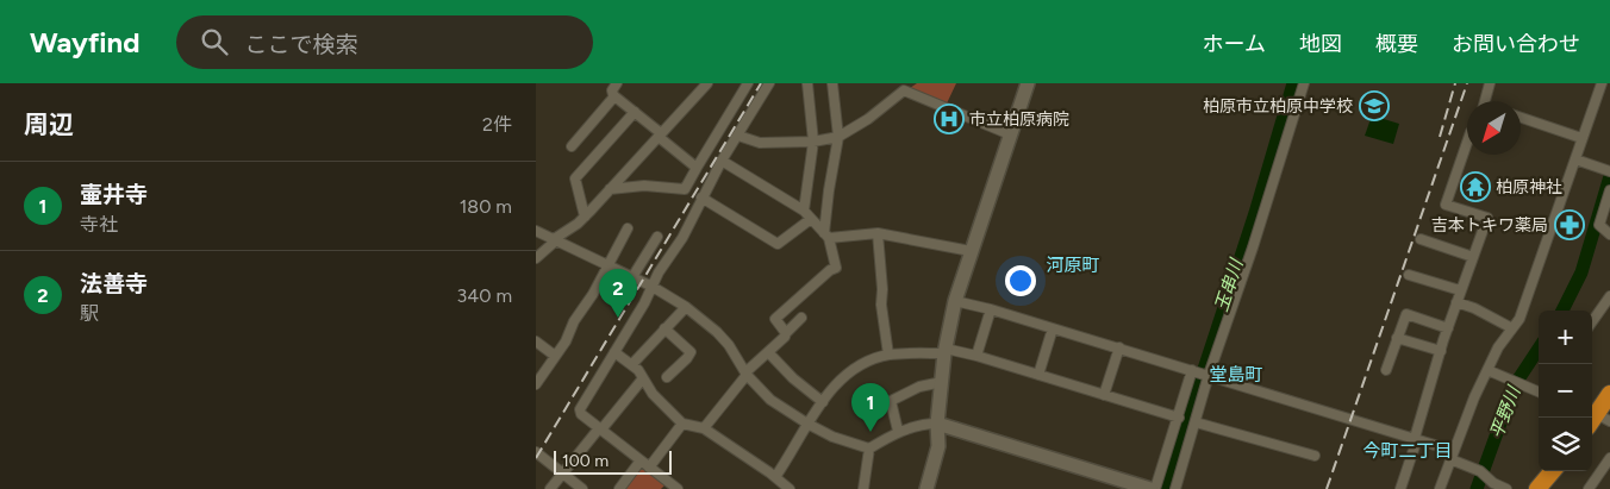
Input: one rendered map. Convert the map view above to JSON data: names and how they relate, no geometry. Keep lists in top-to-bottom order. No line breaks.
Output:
{"districts":["河原町","堂島町","今町二丁目"],"water":["玉串川","平野川"],"places":{"school or university":["柏原市立柏原中学校"],"hospital":["市立柏原病院"],"temple":["柏原神社"],"pharmacy":["吉本トキワ薬局"]},"scale_bar":"100 m","north":"bottom left","page":{"header":"Wayfind","search":"ここで検索","nav":["ホーム","地図","概要","お問い合わせ"],"heading":["周辺","2件"],"list":[{"mark":"1","name":"壷井寺","note":"寺社","value":"180 m"},{"mark":"2","name":"法善寺","note":"駅","value":"340 m"}],"pins":["2","1"],"map_buttons":["+","−"],"scale":"100 m"}}
